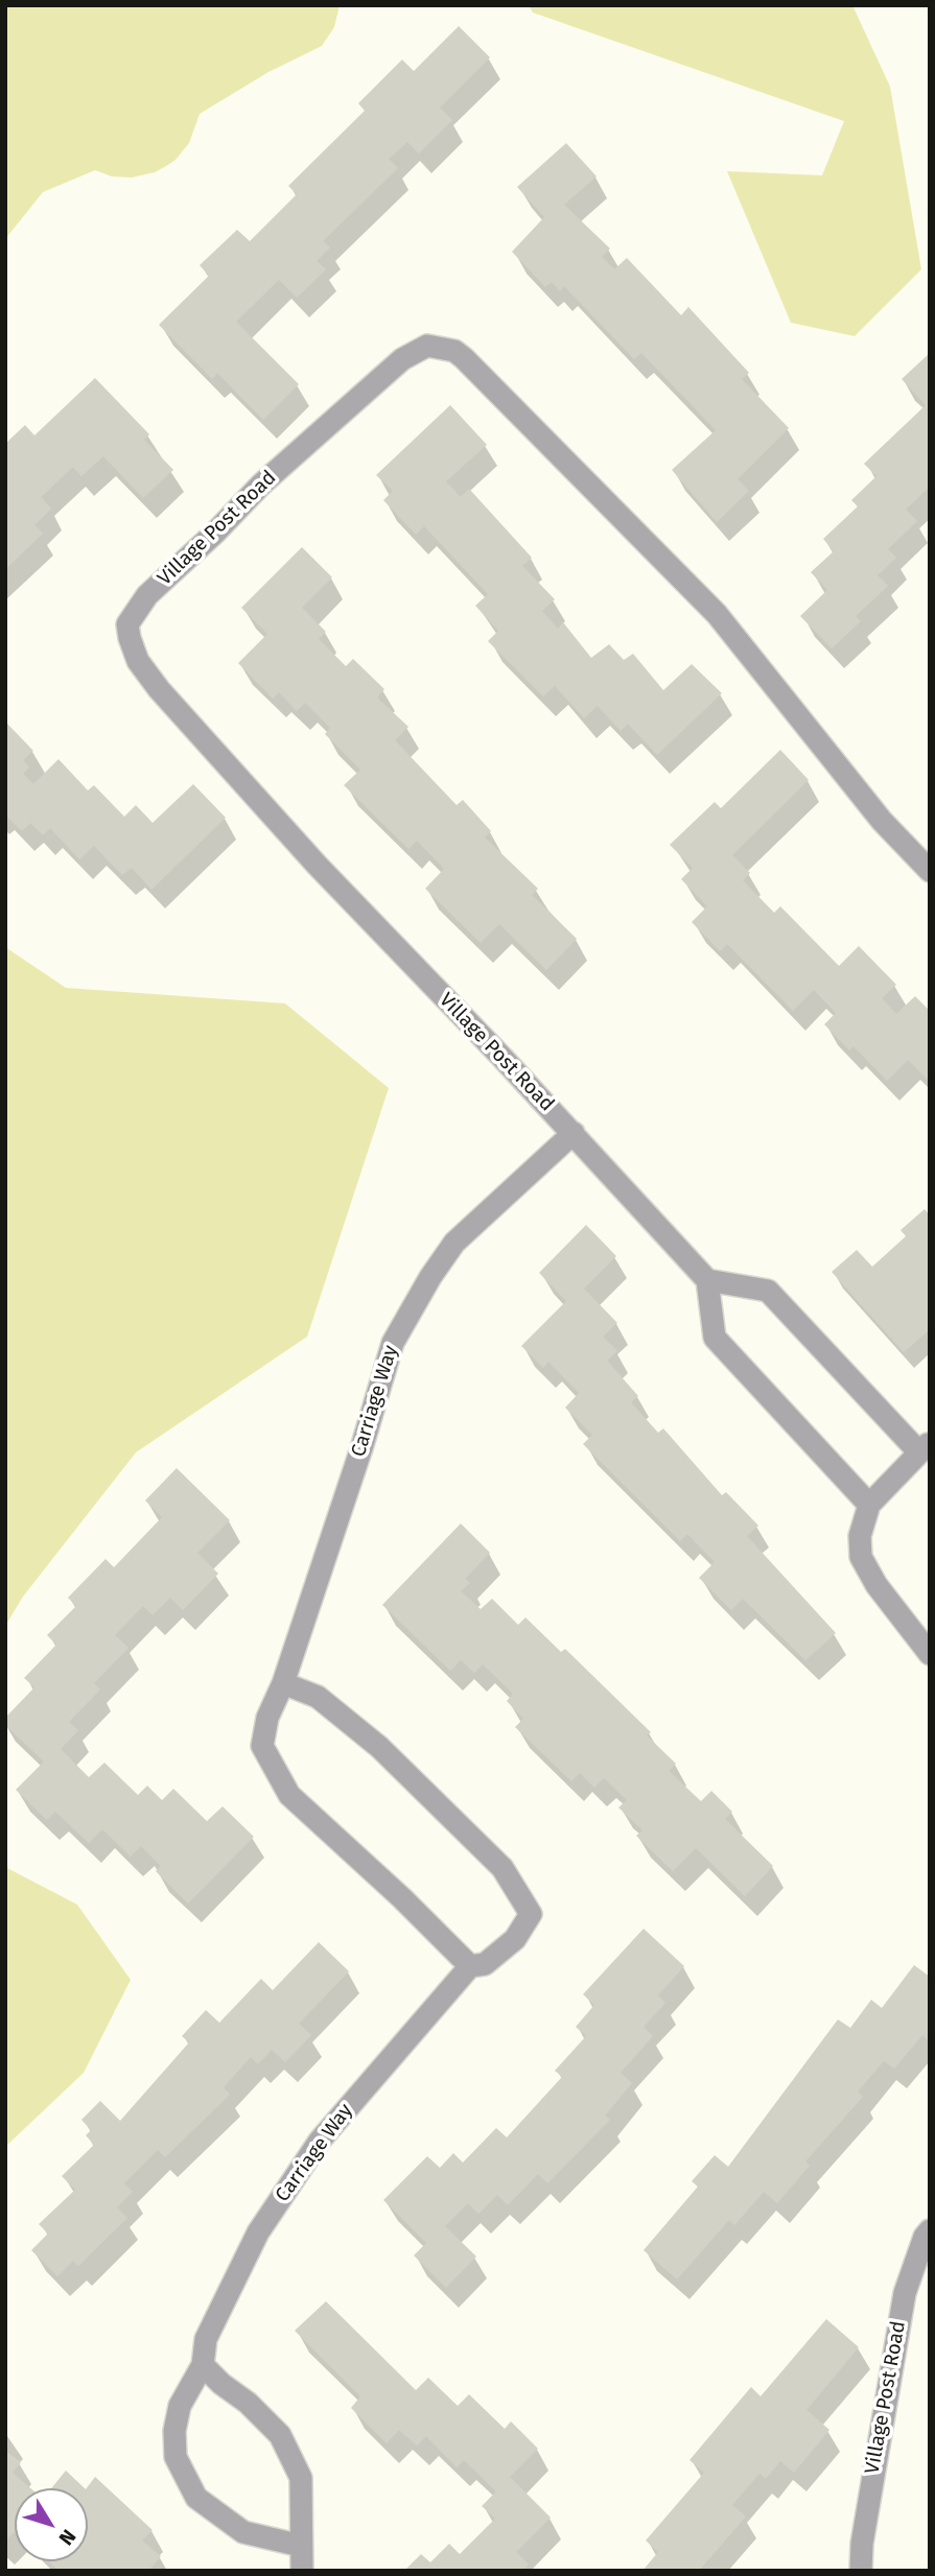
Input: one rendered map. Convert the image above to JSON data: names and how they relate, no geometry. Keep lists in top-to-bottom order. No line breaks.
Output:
{"streets":{"street":["Village Post Road","Carriage Way"]},"crossings":[["Village Post Road","Carriage Way"]],"north":"bottom right"}
